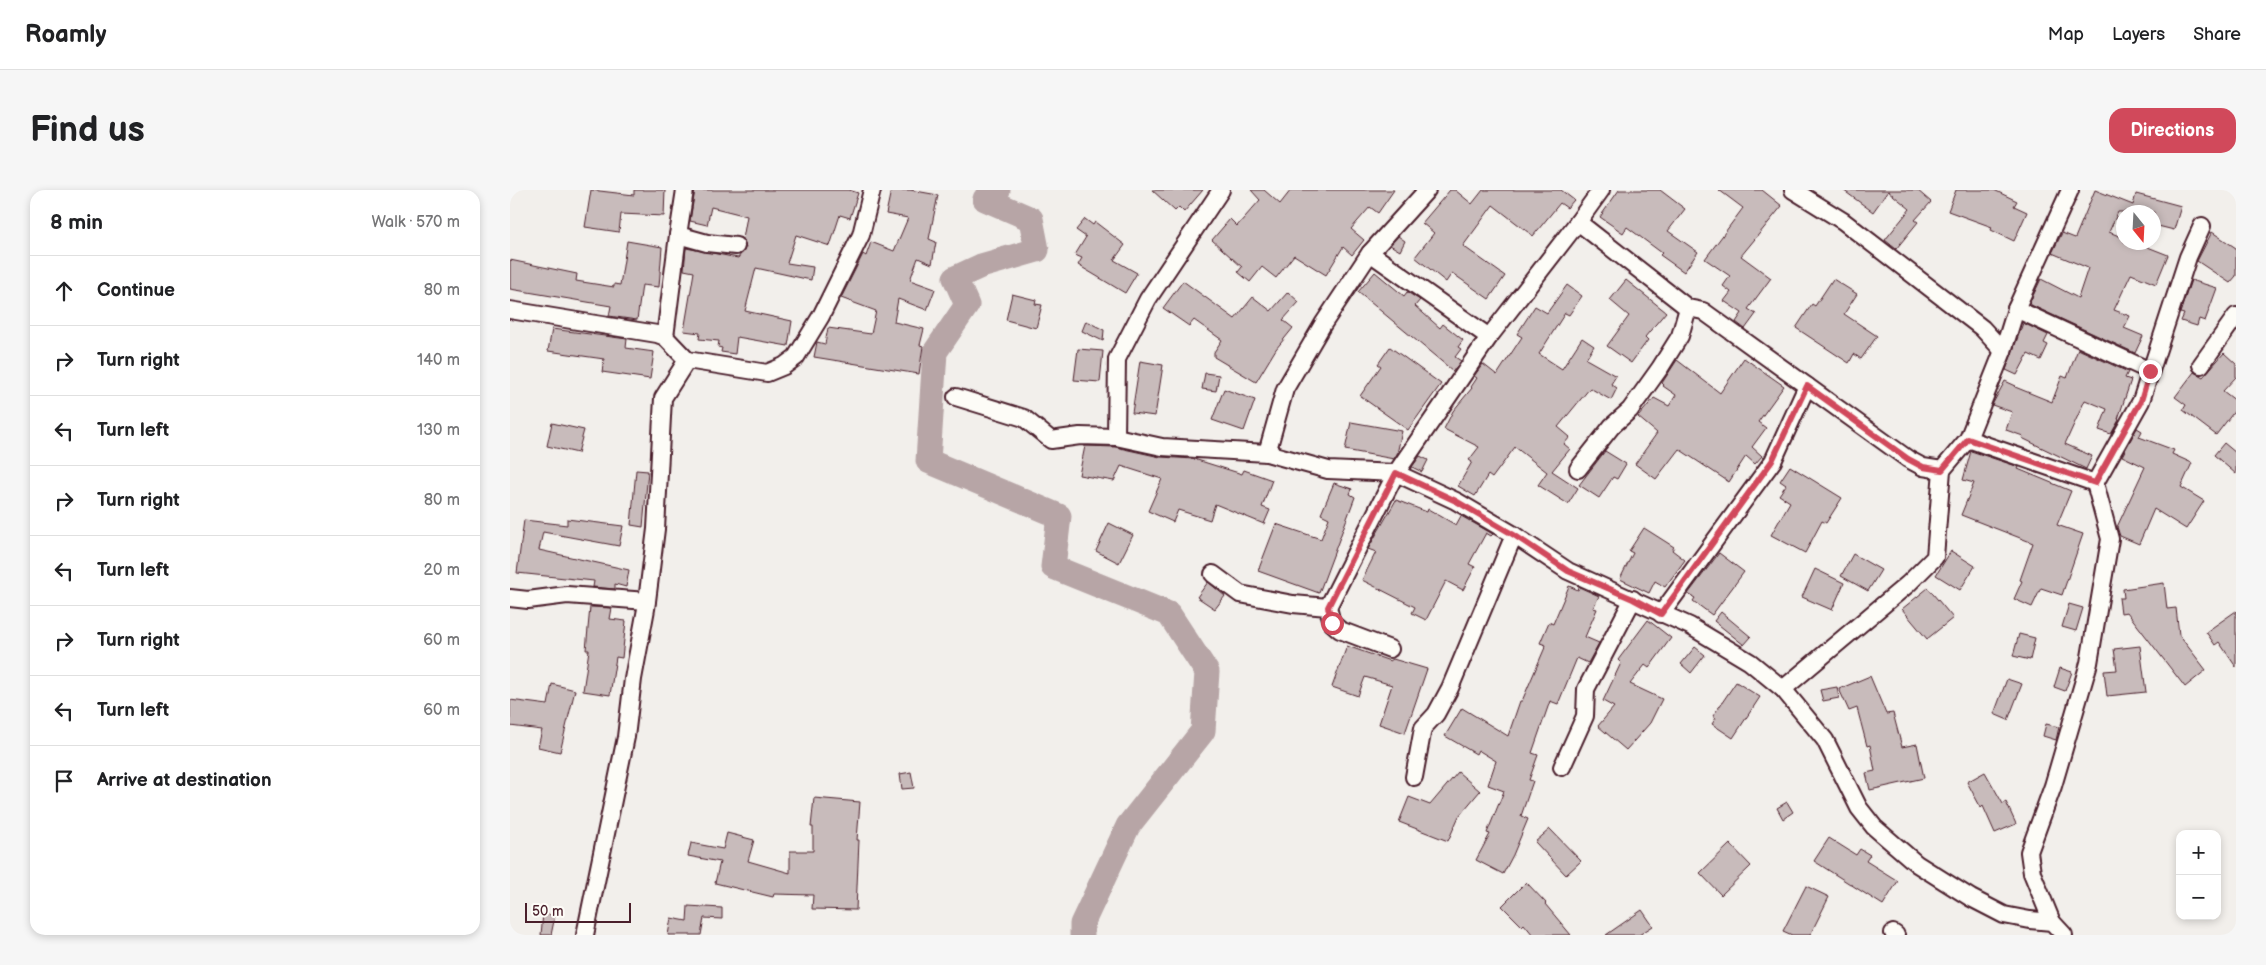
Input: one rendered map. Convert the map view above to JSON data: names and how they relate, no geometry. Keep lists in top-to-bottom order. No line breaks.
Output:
{"scale_bar":"50 m","north":"bottom","page":{"header":"Roamly","nav":["Map","Layers","Share"],"buttons":"Directions","title":"Find us","heading":["8 min","Walk · 570 m"],"list":[["Continue","80 m"],["Turn right","140 m"],["Turn left","130 m"],["Turn right","80 m"],["Turn left","20 m"],["Turn right","60 m"],["Turn left","60 m"],"Arrive at destination"],"map_buttons":["+","−"],"scale":"50 m"}}
